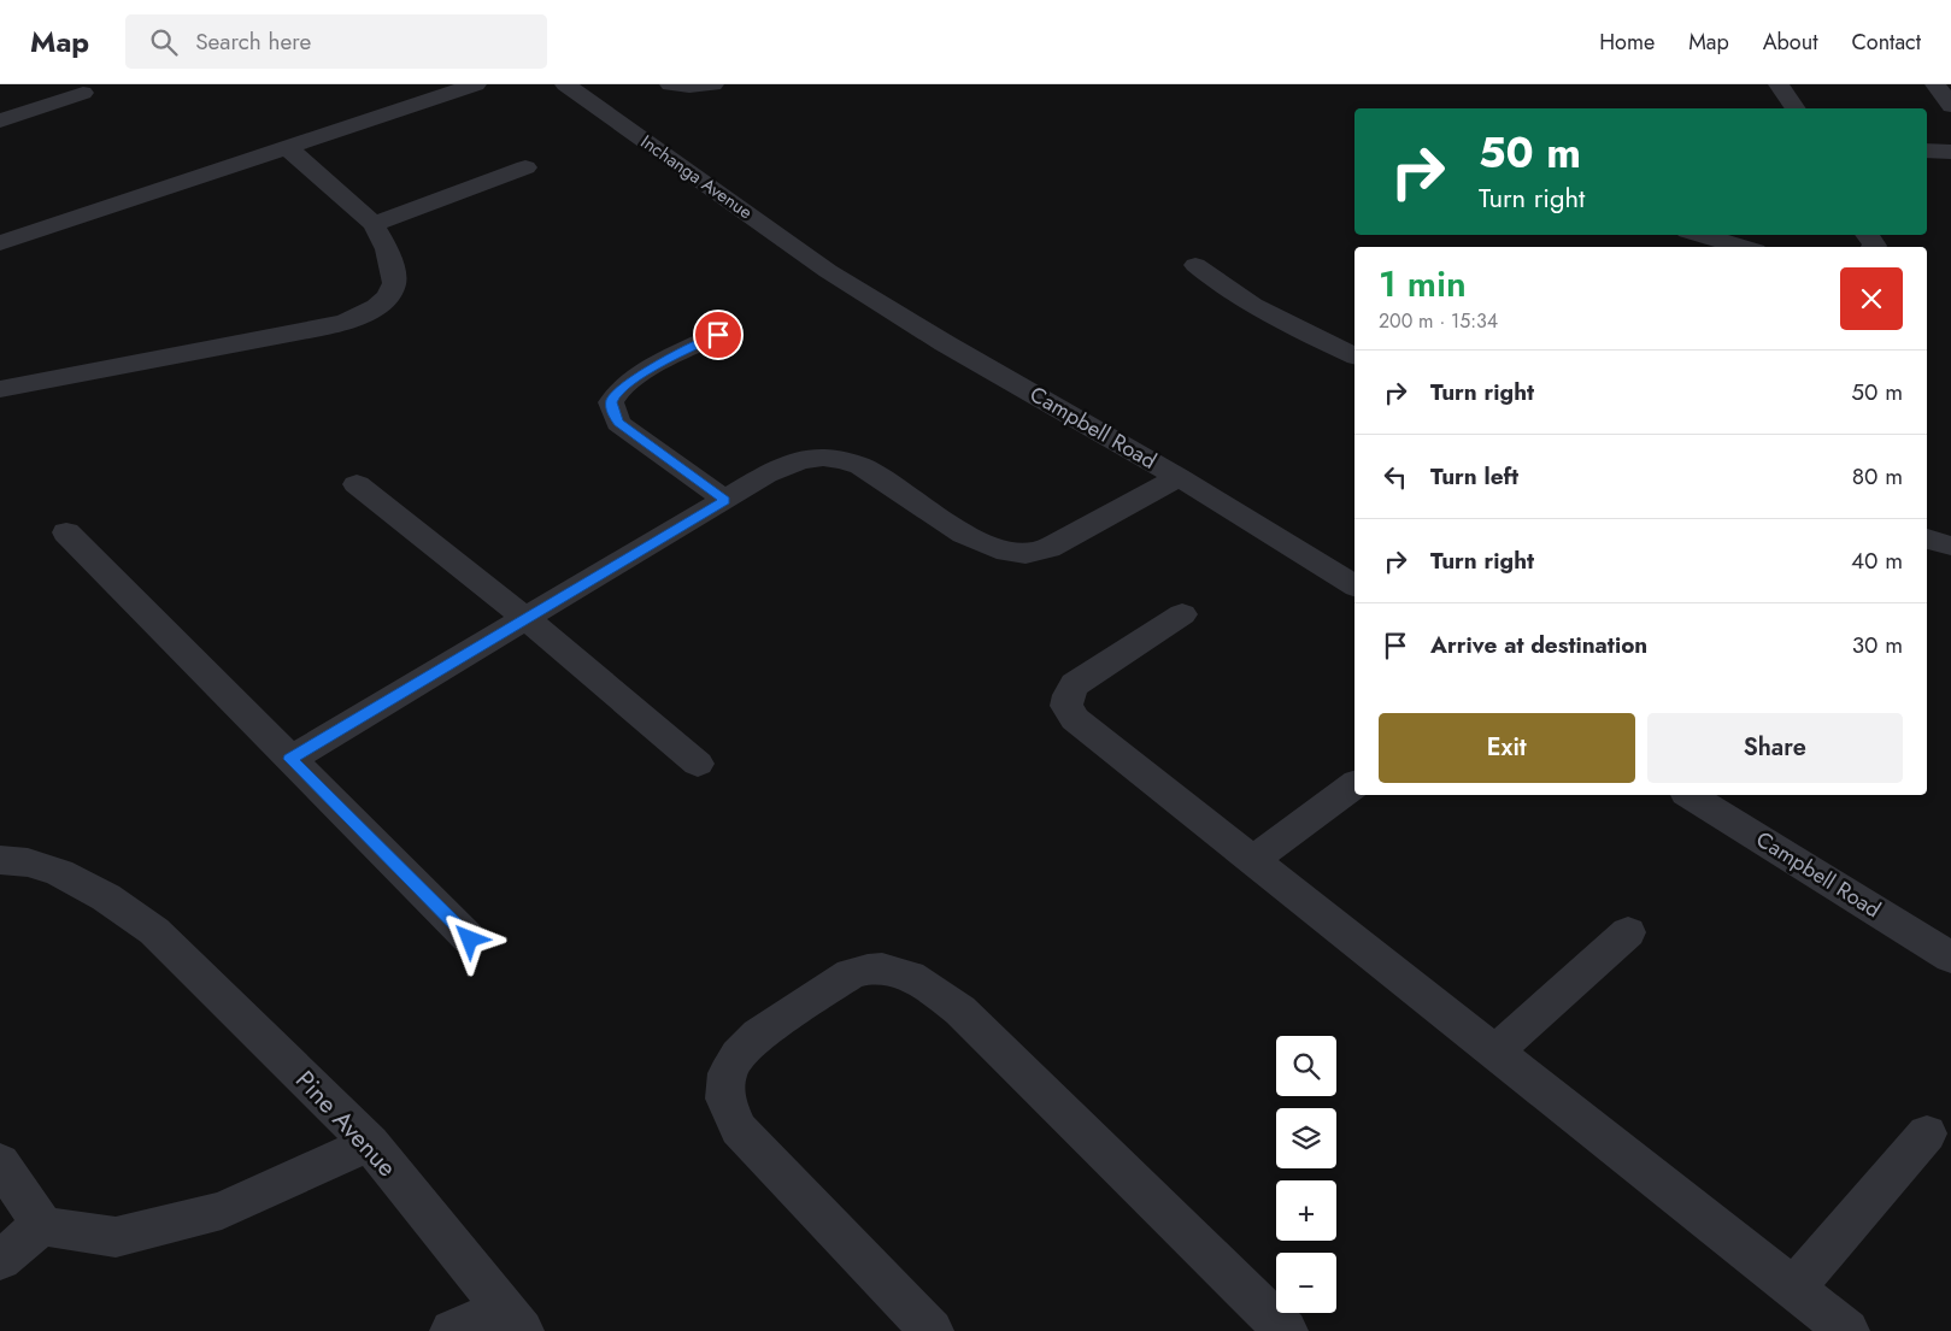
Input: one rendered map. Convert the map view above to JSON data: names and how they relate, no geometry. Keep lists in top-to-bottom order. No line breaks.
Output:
{"streets":{"street":["Inchanga Avenue","Campbell Road","Pine Avenue"]},"crossings":[["Inchanga Avenue","Campbell Road"]],"page":{"header":"Map","search":"Search here","nav":["Home","Map","About","Contact"],"turn":["50 m","Turn right"],"heading":["1 min","200 m · 15:34"],"list":[{"name":"Turn right","value":"50 m"},{"name":"Turn left","value":"80 m"},{"name":"Turn right","value":"40 m"},{"name":"Arrive at destination","value":"30 m"}],"buttons":["Exit","Share"],"map_buttons":["+","−"]}}
